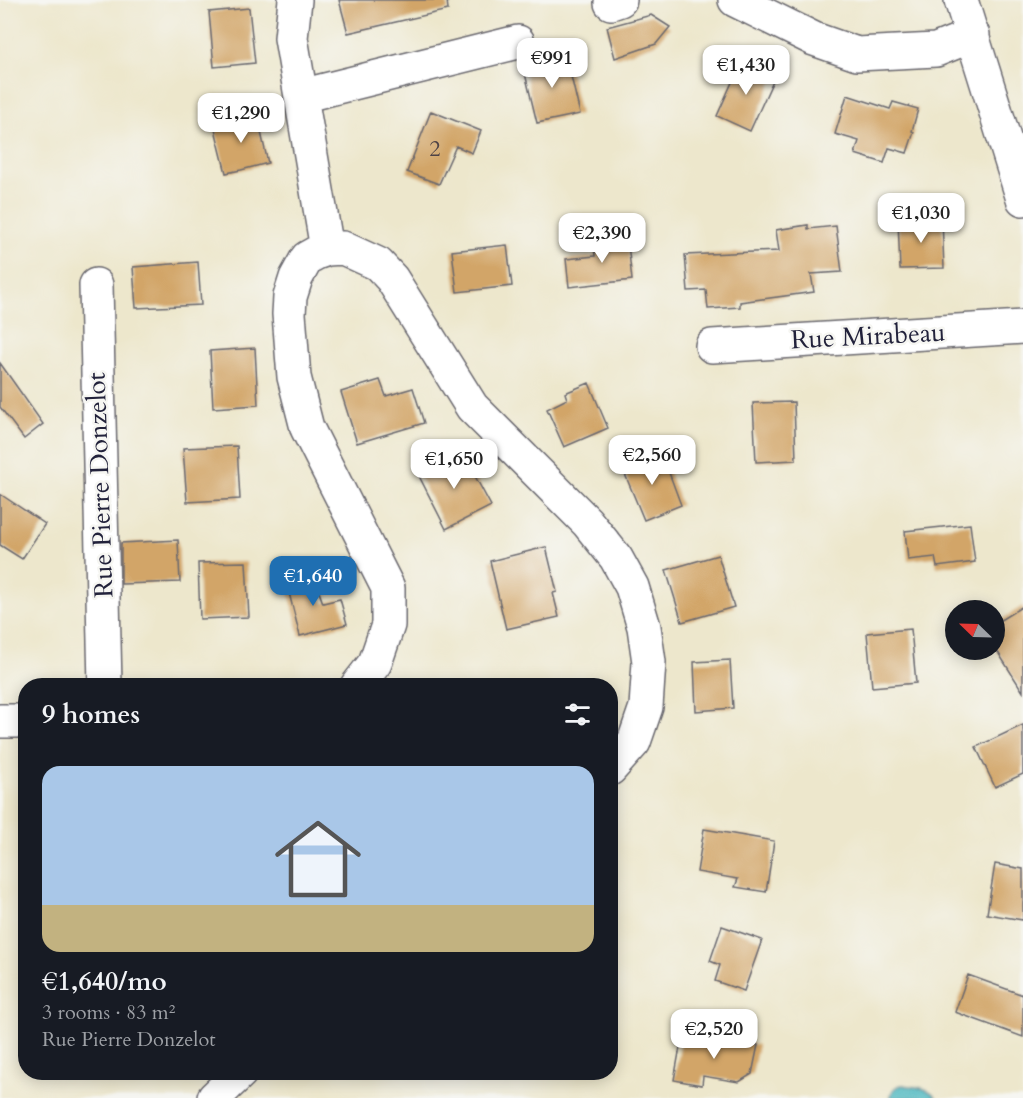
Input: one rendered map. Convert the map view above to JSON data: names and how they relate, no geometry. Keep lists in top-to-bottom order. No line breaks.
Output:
{"streets":{"street":["Rue Mirabeau","Rue Pierre Donzelot"]},"house_numbers":["2"],"north":"top left","page":{"price":["€991","€1,430","€1,290","€1,030","€2,390","€2,560","€1,650","€1,640","€2,520"],"heading":"9 homes","list":[{"name":"€1,640/mo","note":"3 rooms · 83 m² · Rue Pierre Donzelot"}]}}
